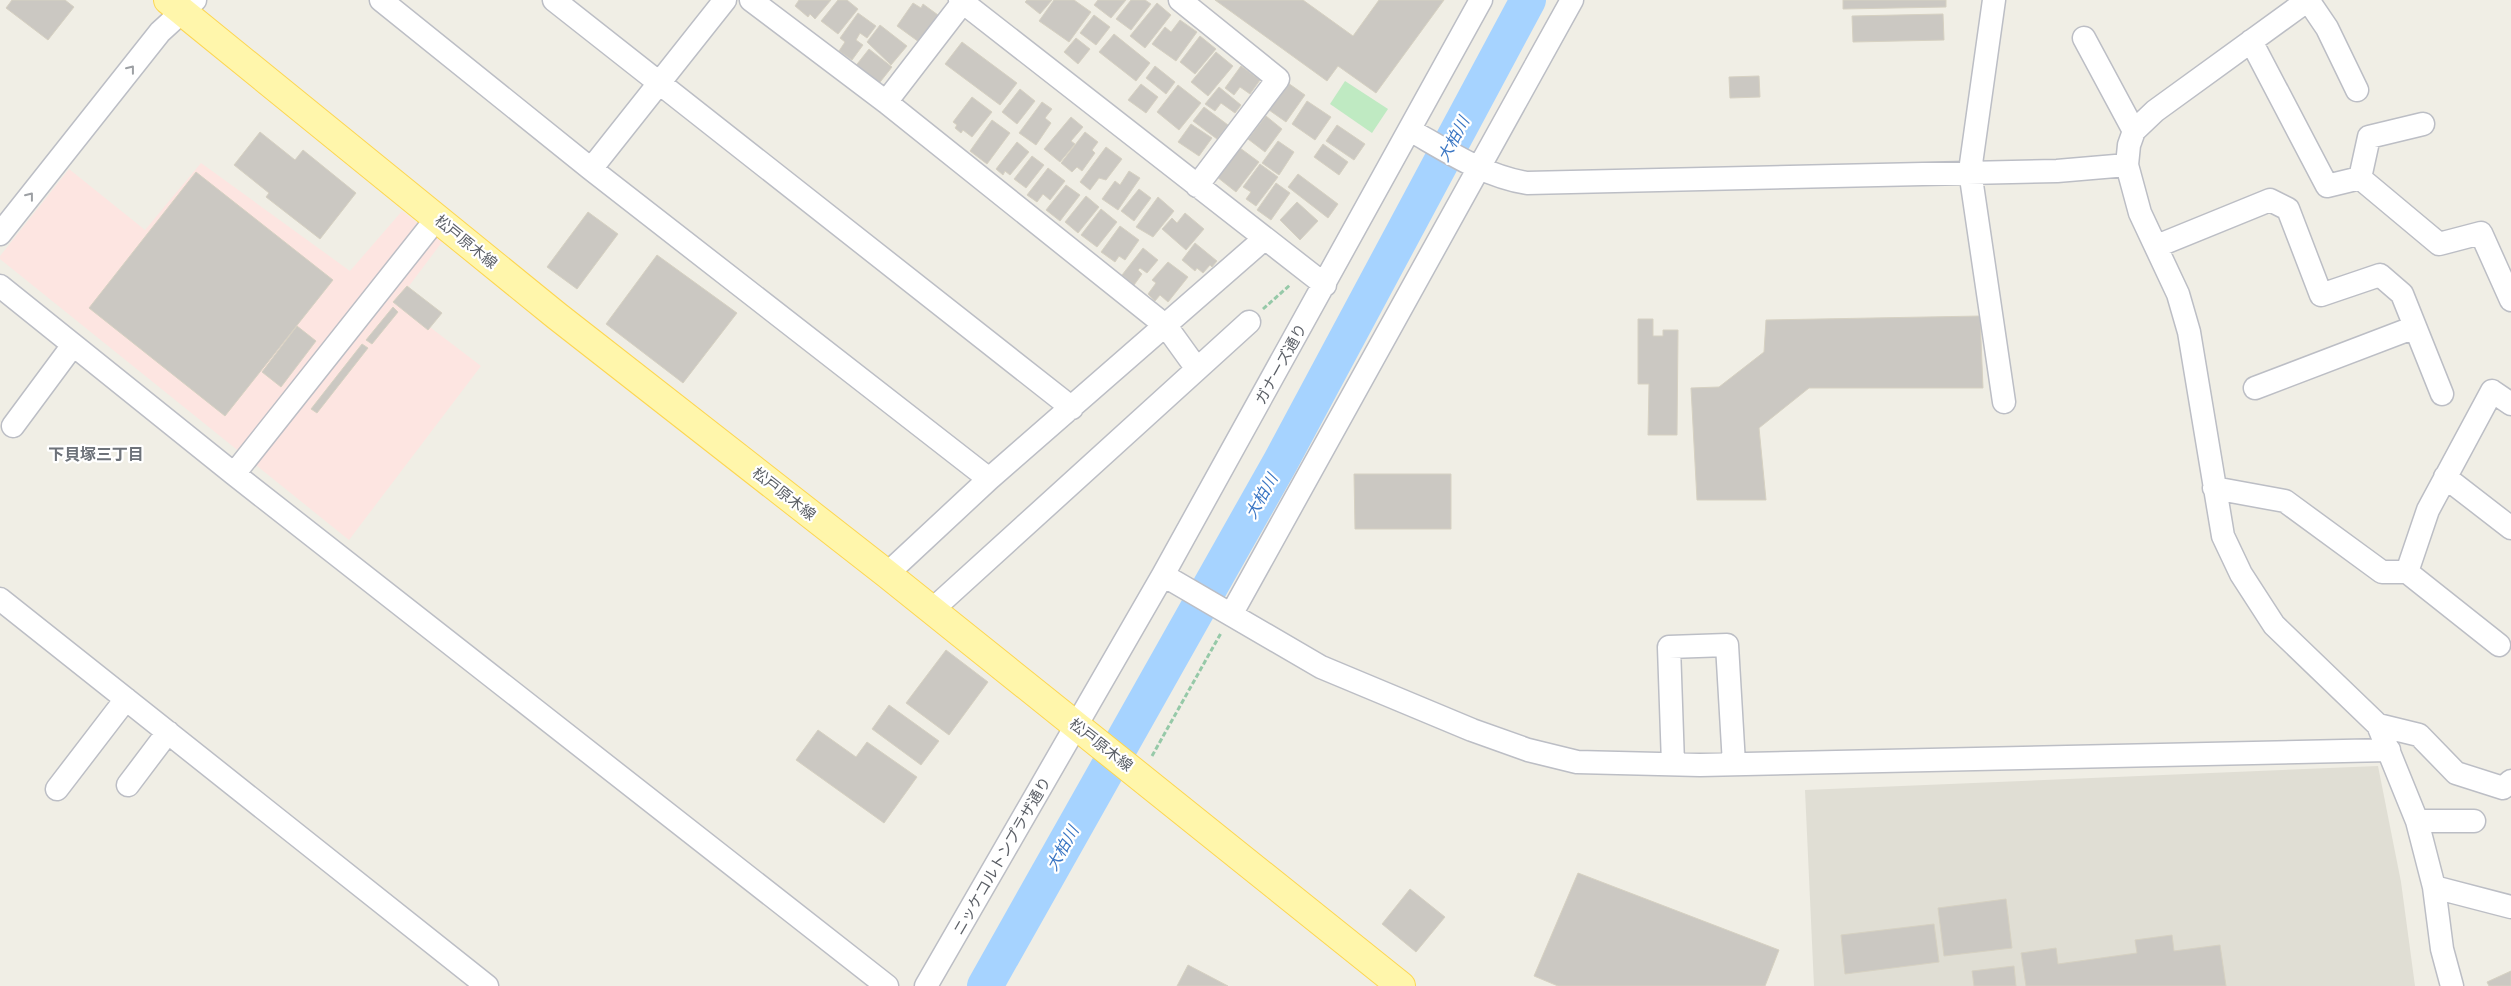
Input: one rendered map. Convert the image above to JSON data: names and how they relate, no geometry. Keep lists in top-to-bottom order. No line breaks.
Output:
{"streets":{"main road":["松戸原木線"],"street":["ガナーズ通り","ニッケコルトンプラザ通り"]},"crossings":[["松戸原木線","ガナーズ通り"],["松戸原木線","ニッケコルトンプラザ通り"],["ガナーズ通り","ニッケコルトンプラザ通り"]],"districts":["下貝塚三丁目"],"water":["大柏川"]}
